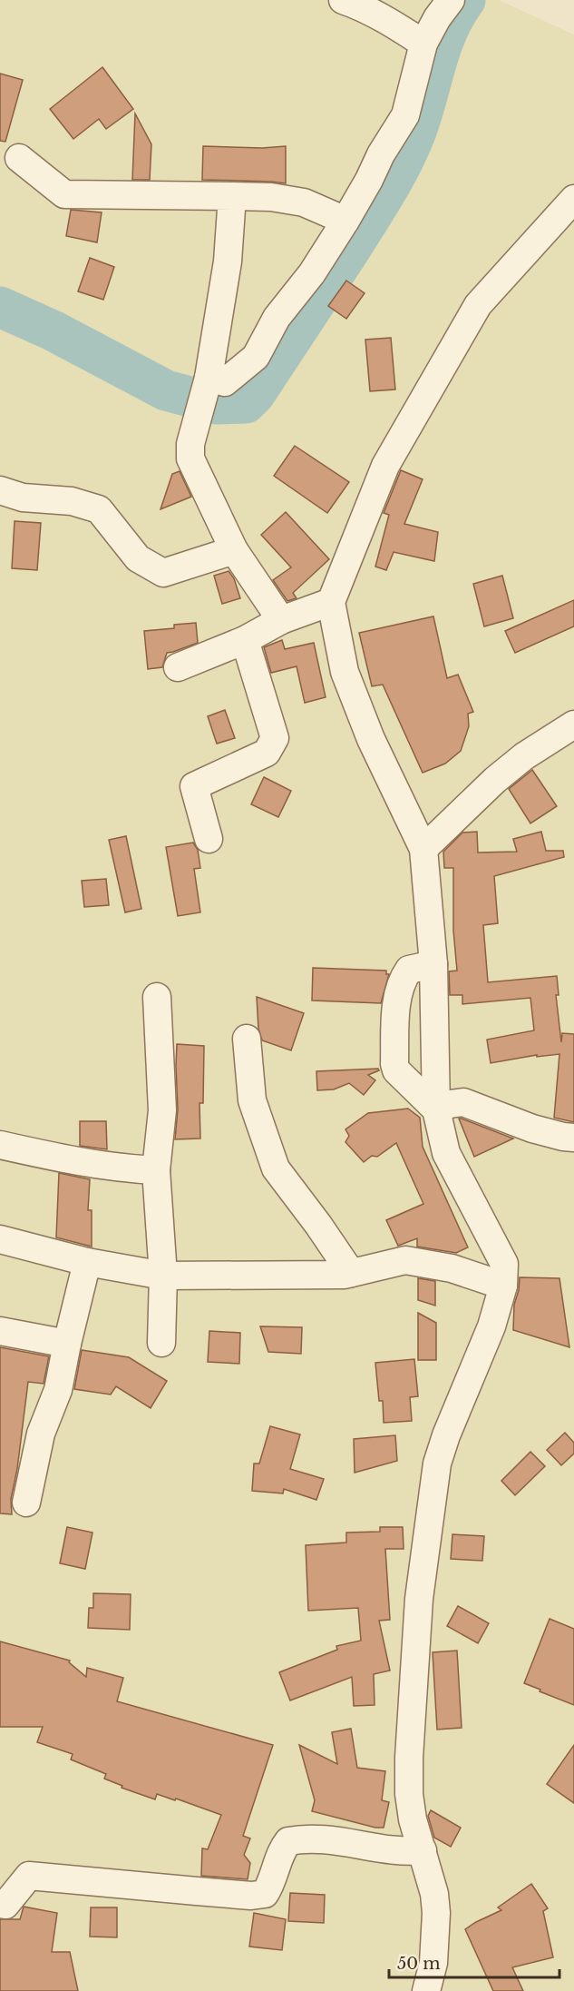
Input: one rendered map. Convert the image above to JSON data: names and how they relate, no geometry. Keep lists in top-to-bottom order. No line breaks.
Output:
{"scale_bar":"50 m"}
